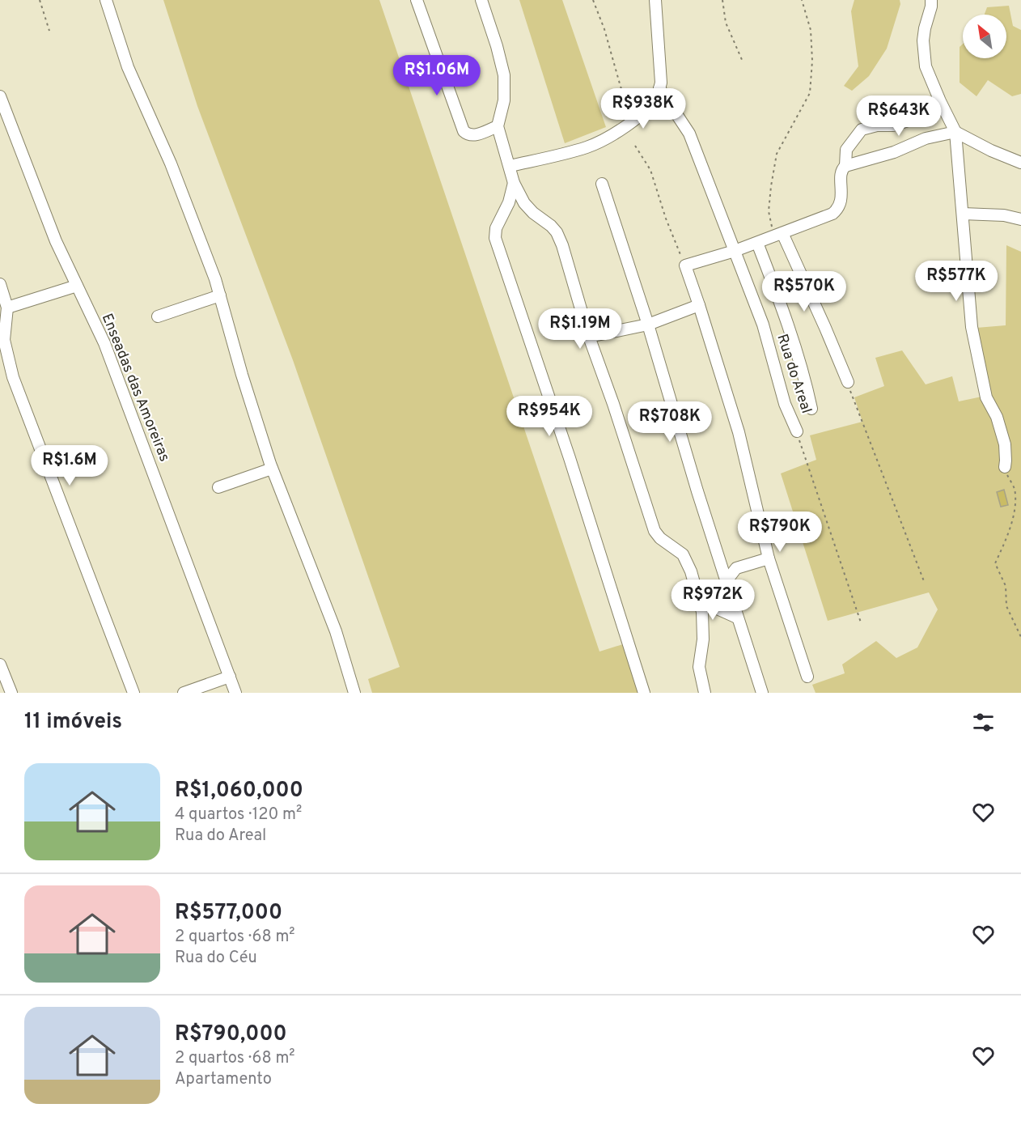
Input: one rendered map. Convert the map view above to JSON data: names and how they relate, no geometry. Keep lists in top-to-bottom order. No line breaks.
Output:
{"streets":{"street":["Rua do Areal","Enseadas das Amoreiras"]},"north":"top left","page":{"price":["R$1.06M","R$938K","R$643K","R$577K","R$570K","R$1.19M","R$954K","R$708K","R$1.6M","R$790K","R$972K"],"heading":"11 imóveis","list":[{"name":"R$1,060,000","note":"4 quartos · 120 m² · Rua do Areal"},{"name":"R$577,000","note":"2 quartos · 68 m² · Rua do Céu"},{"name":"R$790,000","note":"2 quartos · 68 m² · Apartamento"}]}}
